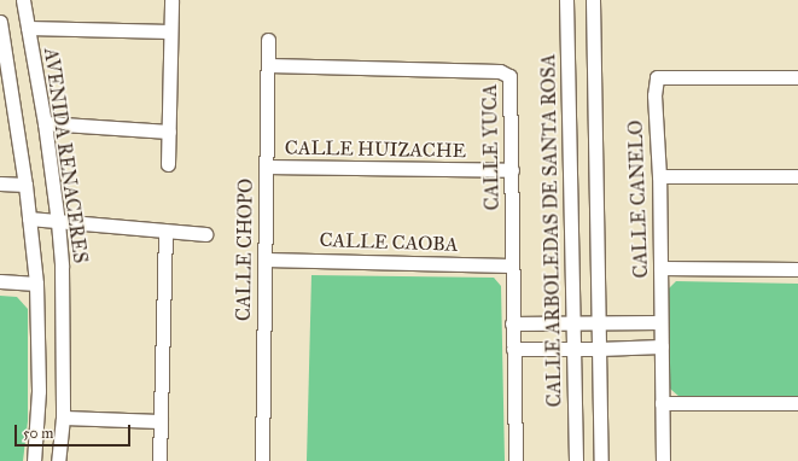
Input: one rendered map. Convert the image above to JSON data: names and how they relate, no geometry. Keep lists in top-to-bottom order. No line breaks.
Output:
{"streets":{"street":["CALLE YUCA","CALLE HUIZACHE","AVENIDA RENACERES","CALLE CANELO","CALLE ARBOLEDAS DE SANTA ROSA","CALLE CAOBA","CALLE CHOPO"]},"crossings":[["CALLE YUCA","CALLE HUIZACHE"],["CALLE YUCA","CALLE CAOBA"],["CALLE YUCA","CALLE CHOPO"],["CALLE HUIZACHE","CALLE CHOPO"],["CALLE CAOBA","CALLE CHOPO"]],"scale_bar":"50 m"}
